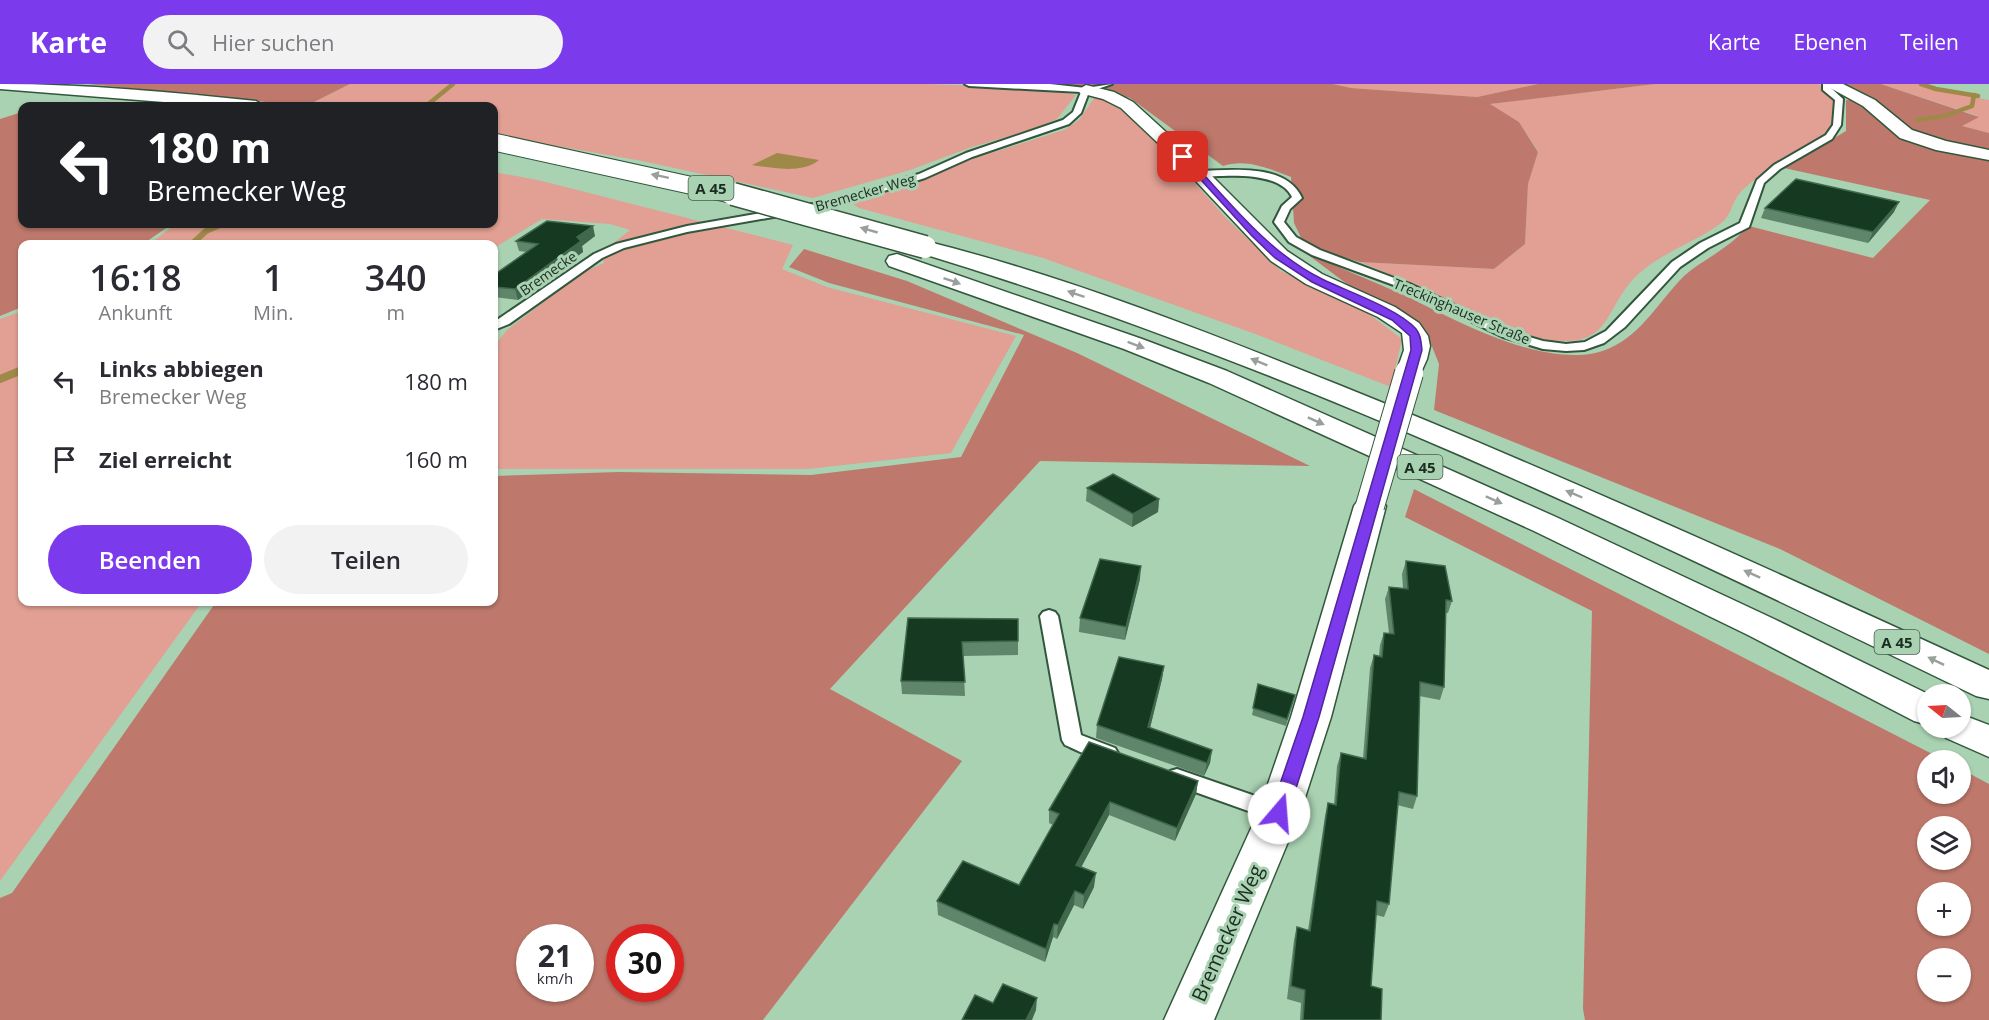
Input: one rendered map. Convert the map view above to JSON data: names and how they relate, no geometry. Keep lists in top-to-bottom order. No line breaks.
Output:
{"streets":{"main road":["A 45","Bremecker Weg","Treckinghauser Straße"],"lane":["Bremecke"]},"crossings":[["Bremecker Weg","Bremecke"],["Bremecker Weg","Treckinghauser Straße"]],"north":"left","page":{"header":"Karte","search":"Hier suchen","nav":["Karte","Ebenen","Teilen"],"turn":["180 m","Bremecker Weg"],"eta":["16:18","Ankunft","1","Min.","340","m"],"list":[{"name":"Links abbiegen","note":"Bremecker Weg","value":"180 m"},{"name":"Ziel erreicht","value":"160 m"}],"buttons":["Beenden","Teilen"],"map_buttons":["+","−"],"speed":"21 km/h","limit":"30"}}
